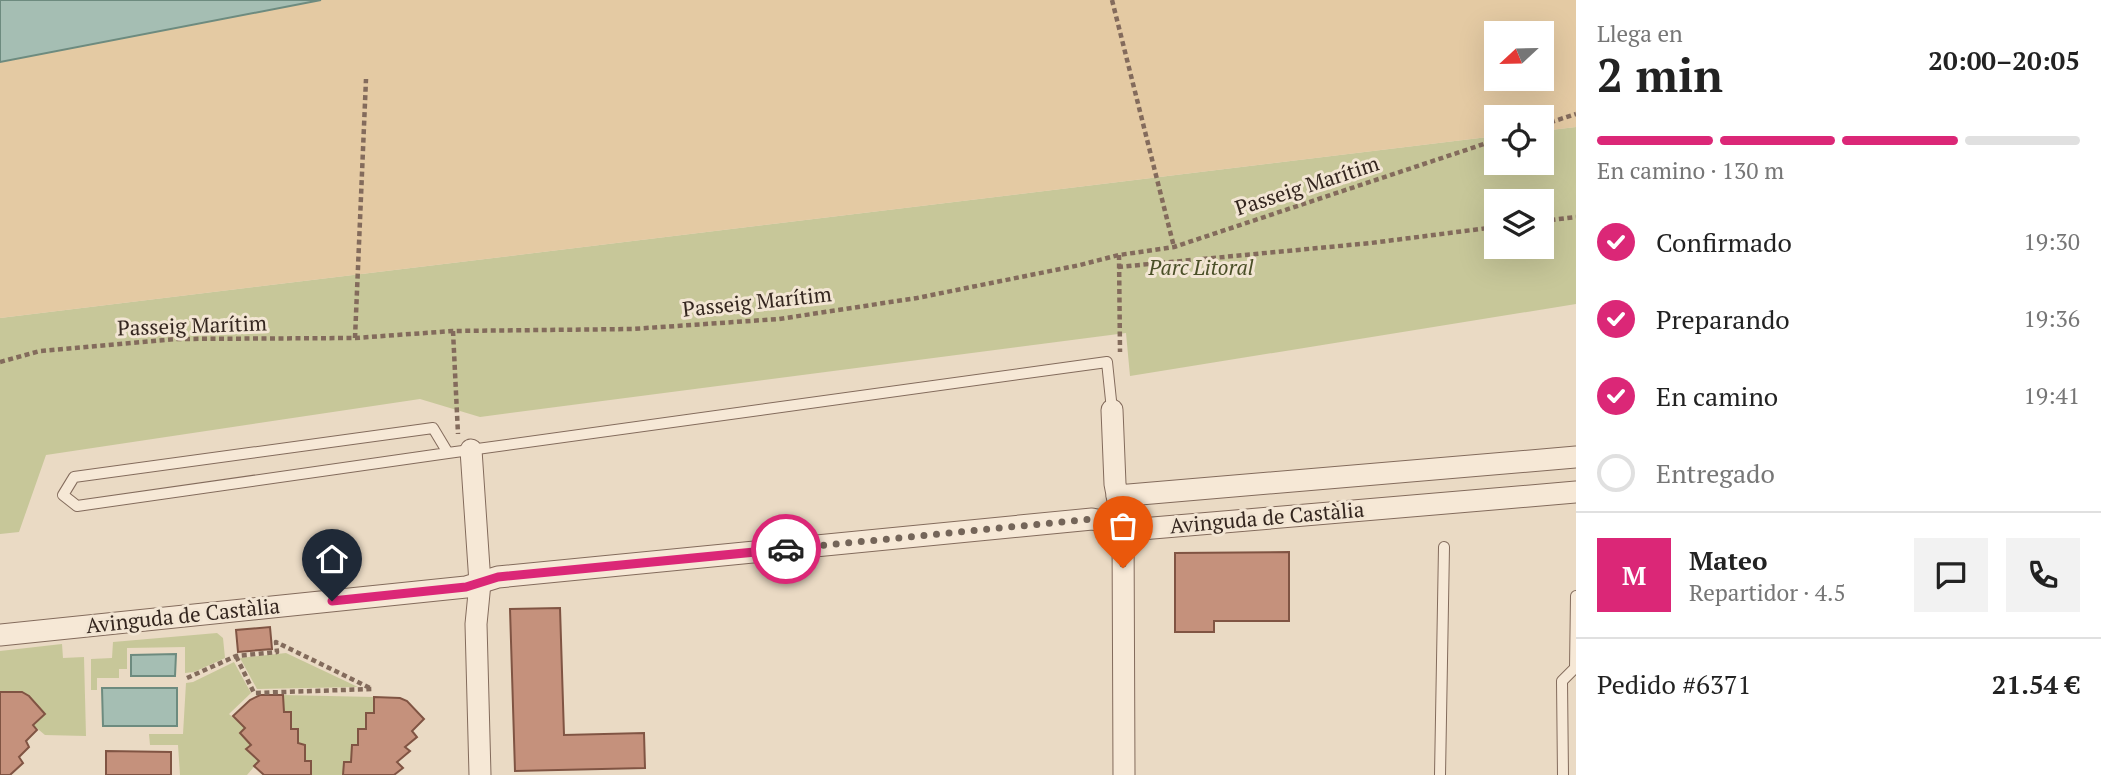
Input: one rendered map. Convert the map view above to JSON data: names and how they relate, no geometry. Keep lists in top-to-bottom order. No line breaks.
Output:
{"streets":{"street":["Avinguda de Castàlia"],"path":["Passeig Marítim"]},"parks":["Parc Litoral"],"north":"left","page":{"heading":["2 min","Llega en","20:00–20:05"],"panel":["Mateo","Repartidor · 4.5","Pedido #6371","21.54 €"],"bar":"En camino · 130 m","list":[["Confirmado","19:30"],["Preparando","19:36"],["En camino","19:41"],"Entregado"],"round":"M"}}
